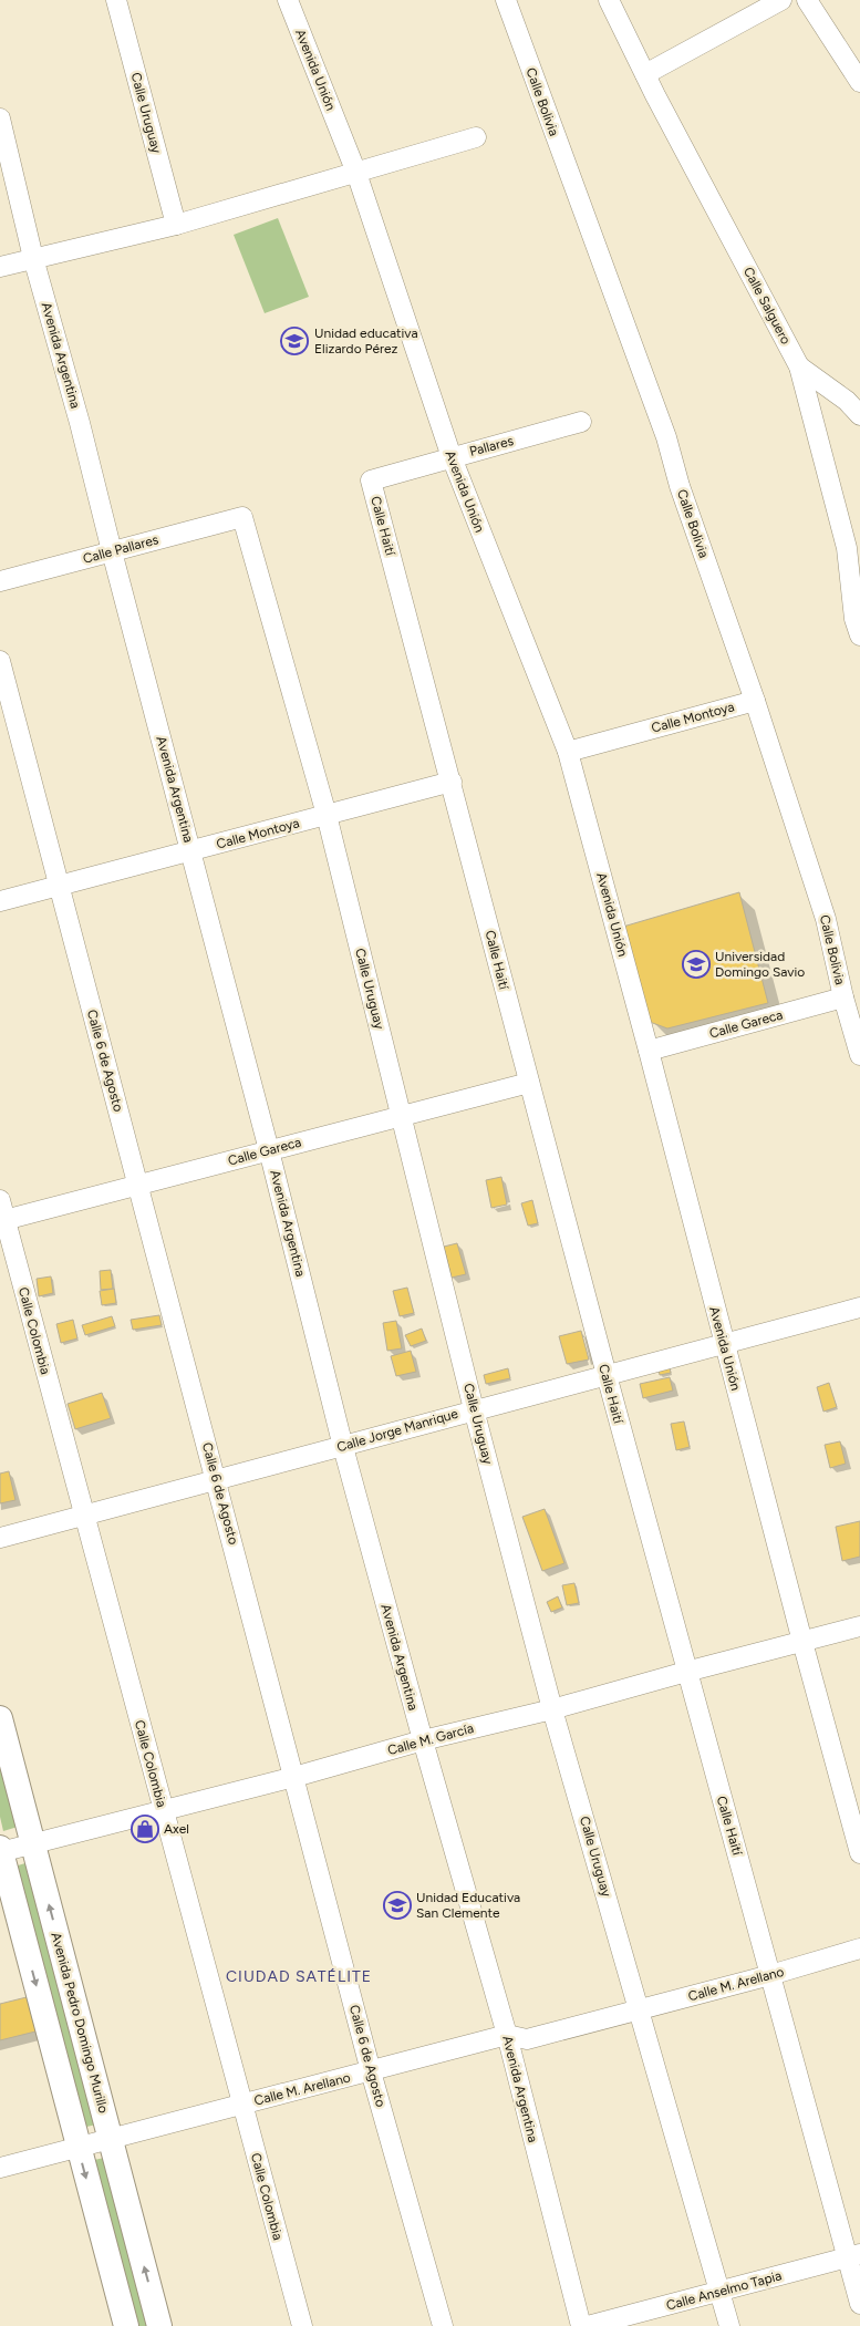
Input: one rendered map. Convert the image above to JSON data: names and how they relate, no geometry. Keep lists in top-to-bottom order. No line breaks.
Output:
{"streets":{"main road":["Avenida Pedro Domingo Murillo"],"street":["Avenida Unión","Calle Bolivia","Calle Uruguay","Calle Salguero","Avenida Argentina","Pallares","Calle Haití","Calle Pallares","Calle Montoya","Calle Gareca","Calle 6 de Agosto","Calle Colombia","Calle Jorge Manrique","Calle M. García","Calle M. Arellano","Calle Anselmo Tapia"]},"crossings":[["Avenida Unión","Pallares"],["Avenida Unión","Calle Montoya"],["Avenida Unión","Calle Gareca"],["Avenida Unión","Calle Jorge Manrique"],["Avenida Unión","Calle M. García"],["Calle Bolivia","Calle Montoya"],["Calle Bolivia","Calle Gareca"],["Calle Uruguay","Calle Pallares"],["Calle Uruguay","Calle Montoya"],["Calle Uruguay","Calle Gareca"],["Calle Uruguay","Calle Jorge Manrique"],["Calle Uruguay","Calle M. García"],["Calle Uruguay","Calle M. Arellano"],["Calle Uruguay","Calle Anselmo Tapia"],["Avenida Argentina","Calle Pallares"],["Avenida Argentina","Calle Montoya"],["Avenida Argentina","Calle Gareca"],["Avenida Argentina","Calle Jorge Manrique"],["Avenida Argentina","Calle M. García"],["Avenida Argentina","Calle M. Arellano"],["Pallares","Calle Haití"],["Calle Haití","Calle Montoya"],["Calle Haití","Calle Gareca"],["Calle Haití","Calle Jorge Manrique"],["Calle Haití","Calle M. García"],["Calle Haití","Calle M. Arellano"],["Calle Haití","Calle Anselmo Tapia"],["Calle Montoya","Calle 6 de Agosto"],["Calle Gareca","Calle 6 de Agosto"],["Calle Gareca","Calle Colombia"],["Calle 6 de Agosto","Calle Jorge Manrique"],["Calle 6 de Agosto","Calle M. García"],["Calle 6 de Agosto","Calle M. Arellano"],["Calle Colombia","Calle Jorge Manrique"],["Calle Colombia","Calle M. García"],["Calle Colombia","Calle M. Arellano"],["Calle M. García","Avenida Pedro Domingo Murillo"],["Calle M. Arellano","Avenida Pedro Domingo Murillo"]],"districts":["CIUDAD SATÉLITE"],"places":{"school or university":["Unidad educativa Elizardo Pérez","Universidad Domingo Savio","Unidad Educativa San Clemente"],"shop":["Axel"]}}
